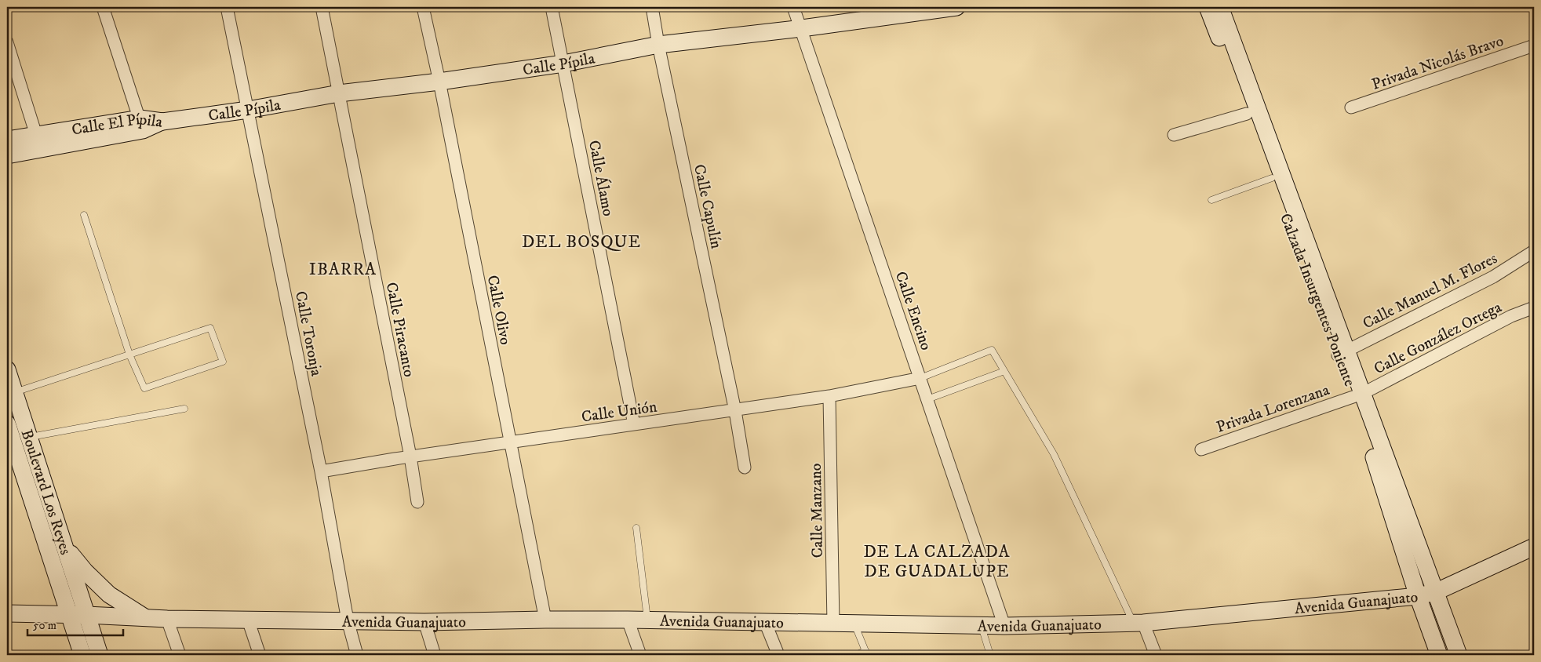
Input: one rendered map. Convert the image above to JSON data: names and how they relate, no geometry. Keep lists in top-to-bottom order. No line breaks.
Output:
{"streets":{"street":["Privada Nicolás Bravo","Calle Pípila","Calle El Pípila","Calle Álamo","Calle Capulín","Calle Manuel M. Flores","Calzada Insurgentes Poniente","Calle Olivo","Calle Encino","Calle Piracanto","Calle Toronja","Calle González Ortega","Privada Lorenzana","Calle Unión","Boulevard Los Reyes","Calle Manzano","Avenida Guanajuato"]},"crossings":[["Calle Pípila","Calle El Pípila"],["Calle Pípila","Calle Álamo"],["Calle Pípila","Calle Capulín"],["Calle Pípila","Calle Olivo"],["Calle Pípila","Calle Encino"],["Calle Pípila","Calle Piracanto"],["Calle Pípila","Calle Toronja"],["Calle Álamo","Calle Unión"],["Calle Capulín","Calle Unión"],["Calle Manuel M. Flores","Calzada Insurgentes Poniente"],["Calzada Insurgentes Poniente","Calle González Ortega"],["Calzada Insurgentes Poniente","Privada Lorenzana"],["Calzada Insurgentes Poniente","Avenida Guanajuato"],["Calle Olivo","Calle Unión"],["Calle Olivo","Avenida Guanajuato"],["Calle Encino","Calle Unión"],["Calle Encino","Avenida Guanajuato"],["Calle Piracanto","Calle Unión"],["Calle Toronja","Calle Unión"],["Calle Toronja","Avenida Guanajuato"],["Calle González Ortega","Privada Lorenzana"],["Calle Unión","Calle Manzano"],["Boulevard Los Reyes","Avenida Guanajuato"],["Calle Manzano","Avenida Guanajuato"]],"districts":["DEL BOSQUE","IBARRA","DE LA CALZADA DE GUADALUPE"],"scale_bar":"50 m"}
